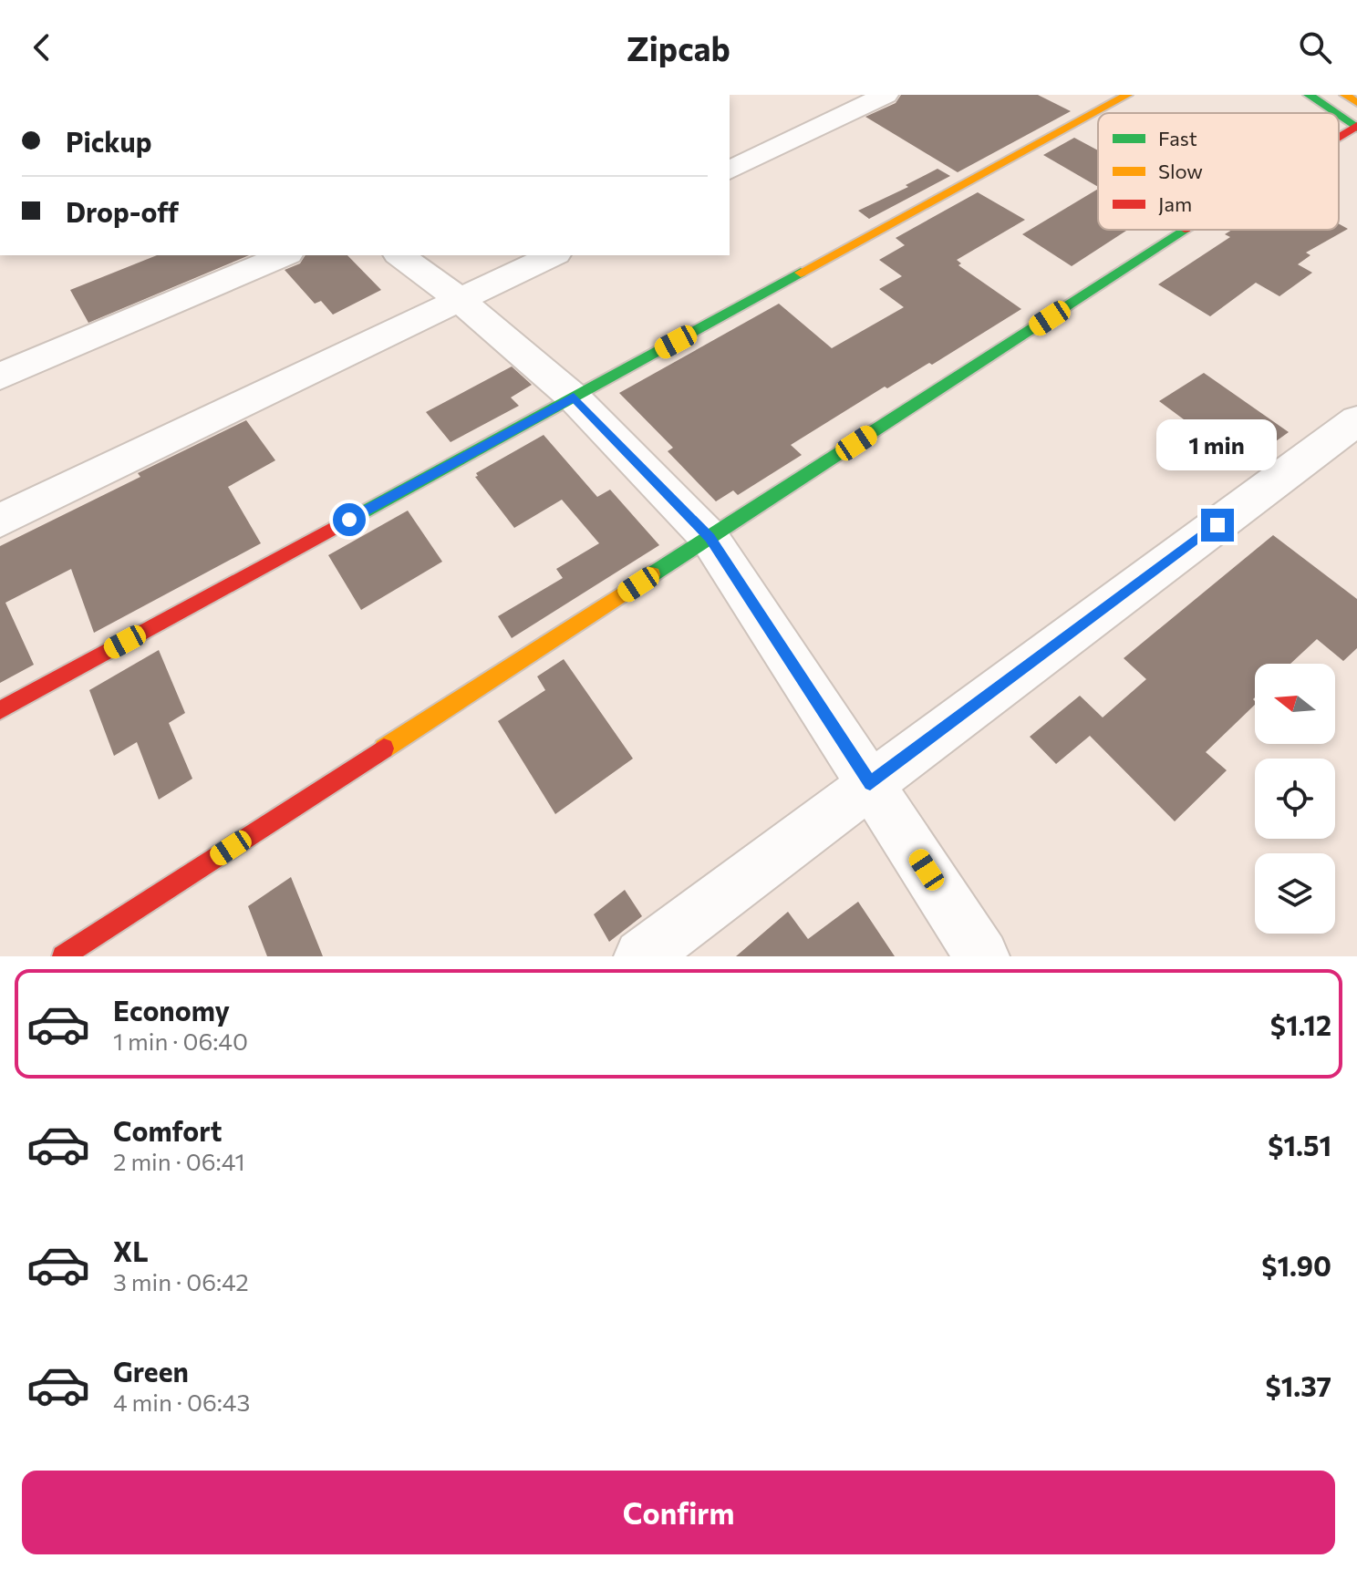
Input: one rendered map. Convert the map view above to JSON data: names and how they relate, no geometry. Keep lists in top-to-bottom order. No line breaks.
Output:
{"legend":["Fast","Slow","Jam"],"north":"left","page":{"header":"Zipcab","banner":["Pickup","Drop-off"],"bubble":"1 min","list":[{"name":"Economy","note":"1 min · 06:40","value":"$1.12"},{"name":"Comfort","note":"2 min · 06:41","value":"$1.51"},{"name":"XL","note":"3 min · 06:42","value":"$1.90"},{"name":"Green","note":"4 min · 06:43","value":"$1.37"}],"buttons":"Confirm"}}
